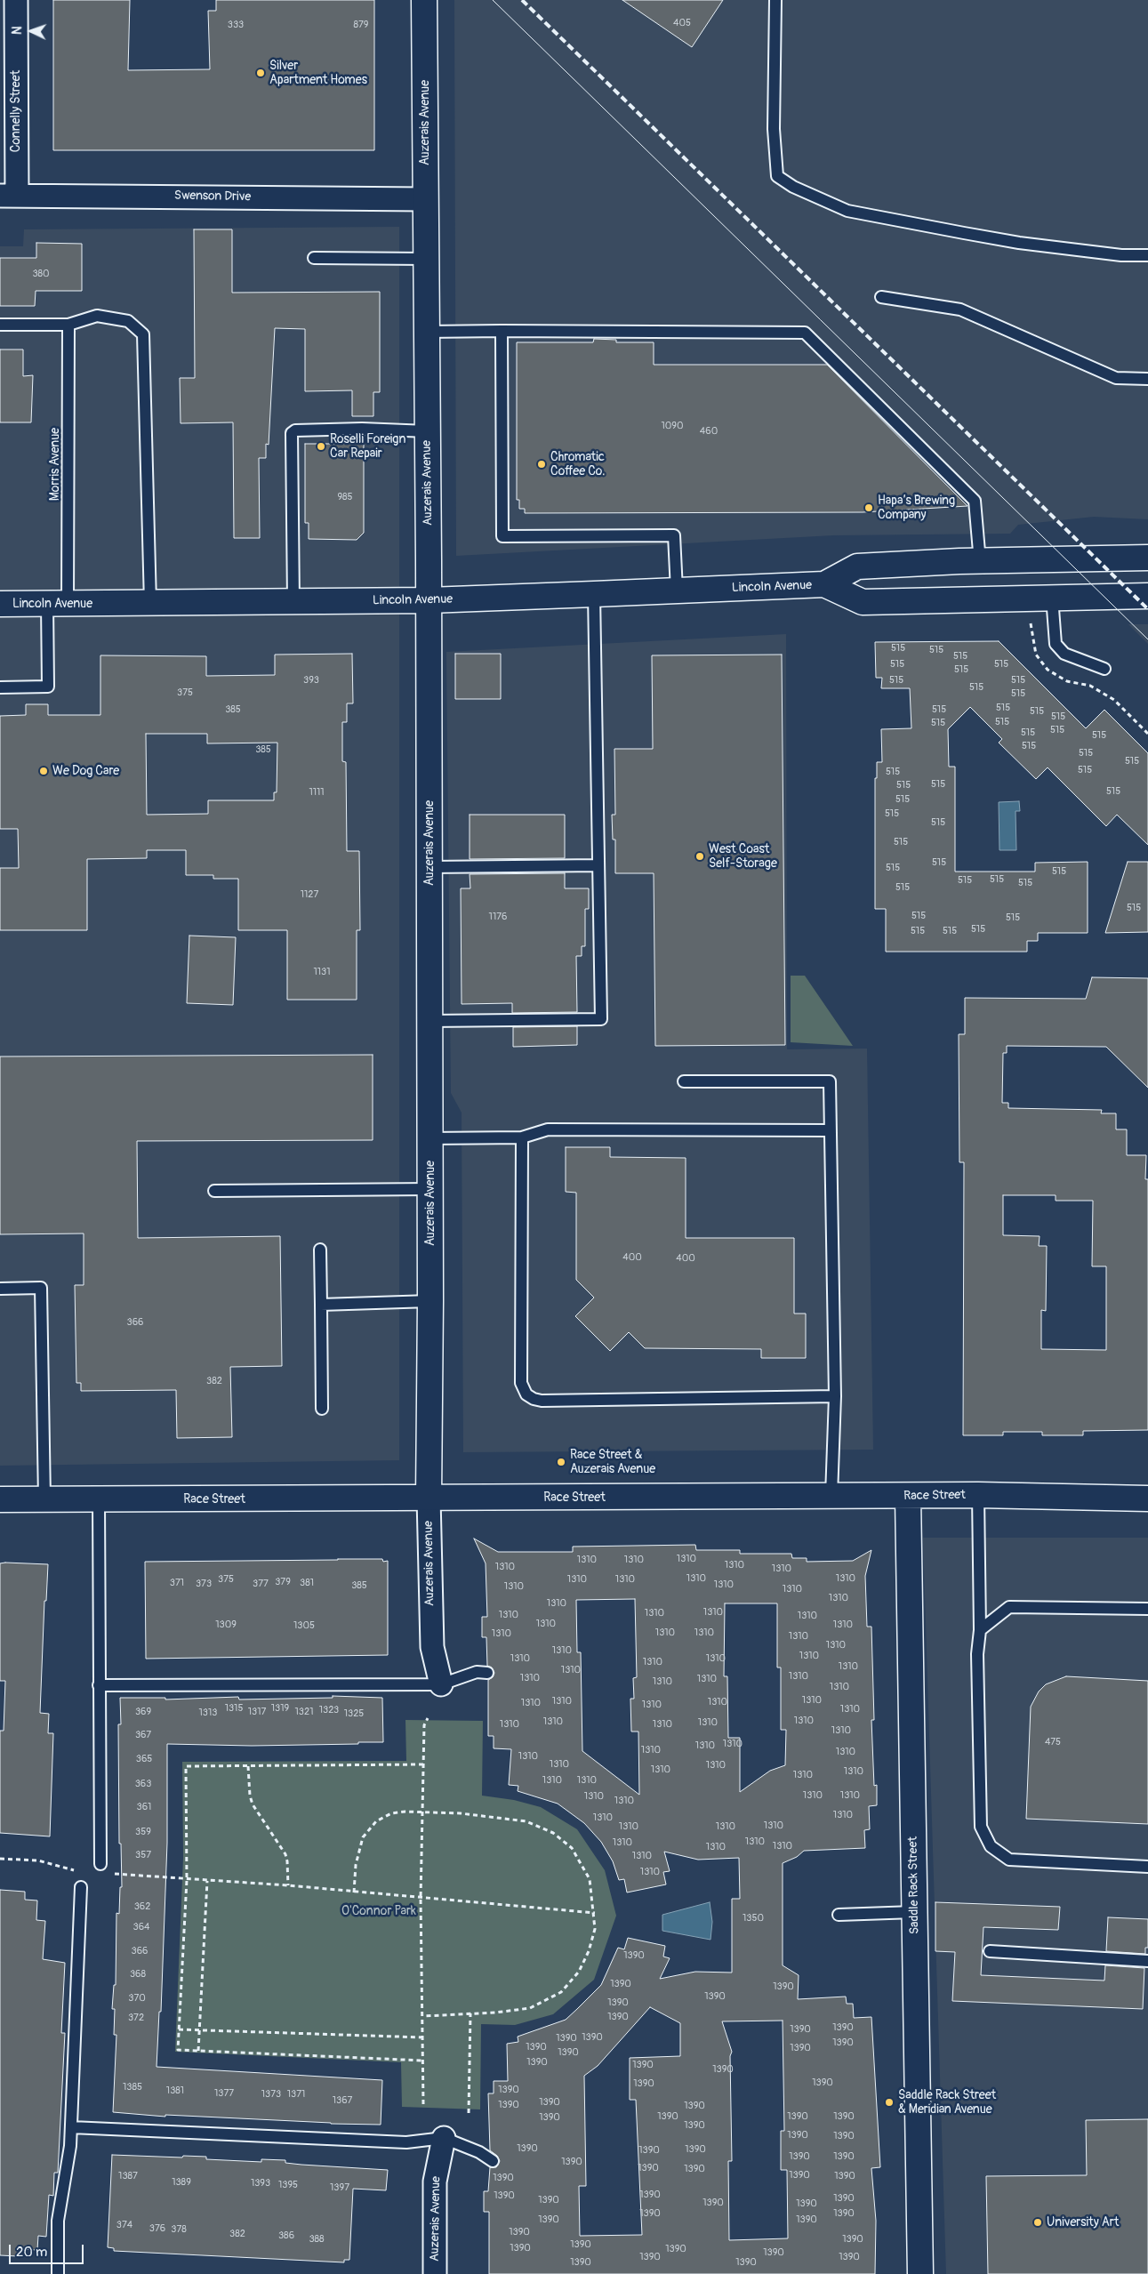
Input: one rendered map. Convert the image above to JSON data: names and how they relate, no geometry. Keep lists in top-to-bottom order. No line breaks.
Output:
{"streets":{"main road":["Auzerais Avenue","Lincoln Avenue","Race Street","Saddle Rack Street"],"street":["Connelly Street","Swenson Drive"],"lane":["Morris Avenue"]},"crossings":[["Connelly Street","Swenson Drive"],["Auzerais Avenue","Swenson Drive"],["Auzerais Avenue","Lincoln Avenue"],["Auzerais Avenue","Race Street"],["Morris Avenue","Lincoln Avenue"],["Race Street","Saddle Rack Street"]],"parks":["O'Connor Park"],"places":["Silver Apartment Homes","Roselli Foreign Car Repair","Chromatic Coffee Co.","Hapa’s Brewing Company","We Dog Care","West Coast Self-Storage","Race Street & Auzerais Avenue","Saddle Rack Street & Meridian Avenue","University Art"],"house_numbers":["405","333","879","380","1090","460","985","515","515","515","515","515","515","393","515","515","515","375","515","515","385","515","515","515","515","515","515","515","515","515","385","515","515","515","515","515","515","515","1111","515","515","515","515","515","515","515","515","515","515","515","1127","515","515","1176","515","515","515","515","1131","400","400","366","382","1310","1310","1310","1310","1310","1310","1310","1310","375","1310","1310","379","371","381","373","377","1310","385","1310","1310","1310","1310","1310","1310","1310","1310","1310","1309","1310","1305","1310","1310","1310","1310","1310","1310","1310","1310","1310","1310","1310","1310","1310","1310","1310","1310","1310","1310","1310","1310","1310","1310","1315","1319","1310","1323","369","1317","1321","1313","1325","1310","1310","1310","1310","1310","1310","367","475","1310","1310","1310","1310","1310","365","1310","1310","1310","1310","1310","1310","1310","363","1310","1310","1310","1310","361","1310","1310","1310","1310","1310","359","1310","1310","1310","1310","357","1310","1310","362","1350","364","366","1390","368","1390","1390","1390","370","1390","1390","372","1390","1390","1390","1390","1390","1390","1390","1390","1390","1390","1390","1390","1390","1385","1390","1381","1377","1373","1371","1367","1390","1390","1390","1390","1390","1390","1390","1390","1390","1390","1390","1390","1390","1390","1390","1390","1390","1390","1390","1387","1390","1390","1389","1393","1395","1397","1390","1390","1390","1390","1390","1390","1390","1390","1390","1390","374","376","378","1390","382","386","388","1390","1390","1390","1390","1390","1390","1390","1390","1390"],"scale_bar":"20 m","north":"left"}
